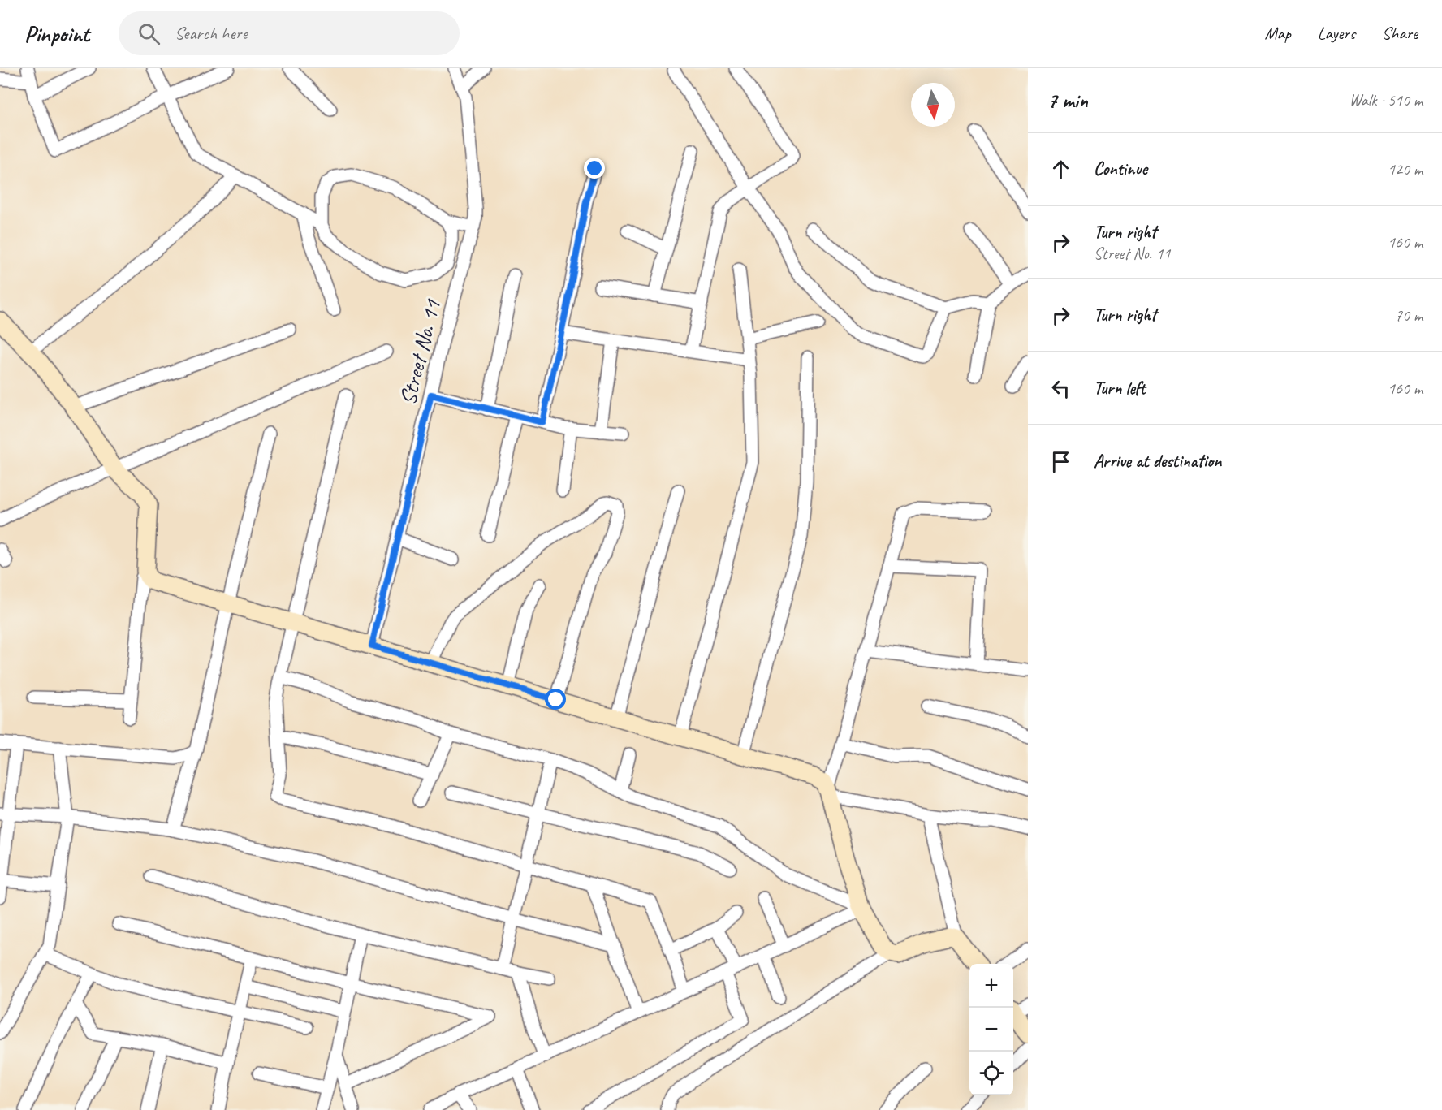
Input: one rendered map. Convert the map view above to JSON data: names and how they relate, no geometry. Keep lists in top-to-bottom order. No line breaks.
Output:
{"streets":{"street":["Street No. 11"]},"north":"bottom","page":{"header":"Pinpoint","search":"Search here","nav":["Map","Layers","Share"],"heading":["7 min","Walk · 510 m"],"list":[["Continue","120 m"],["Turn right","Street No. 11","160 m"],["Turn right","70 m"],["Turn left","160 m"],"Arrive at destination"],"map_buttons":["+","−"]}}
